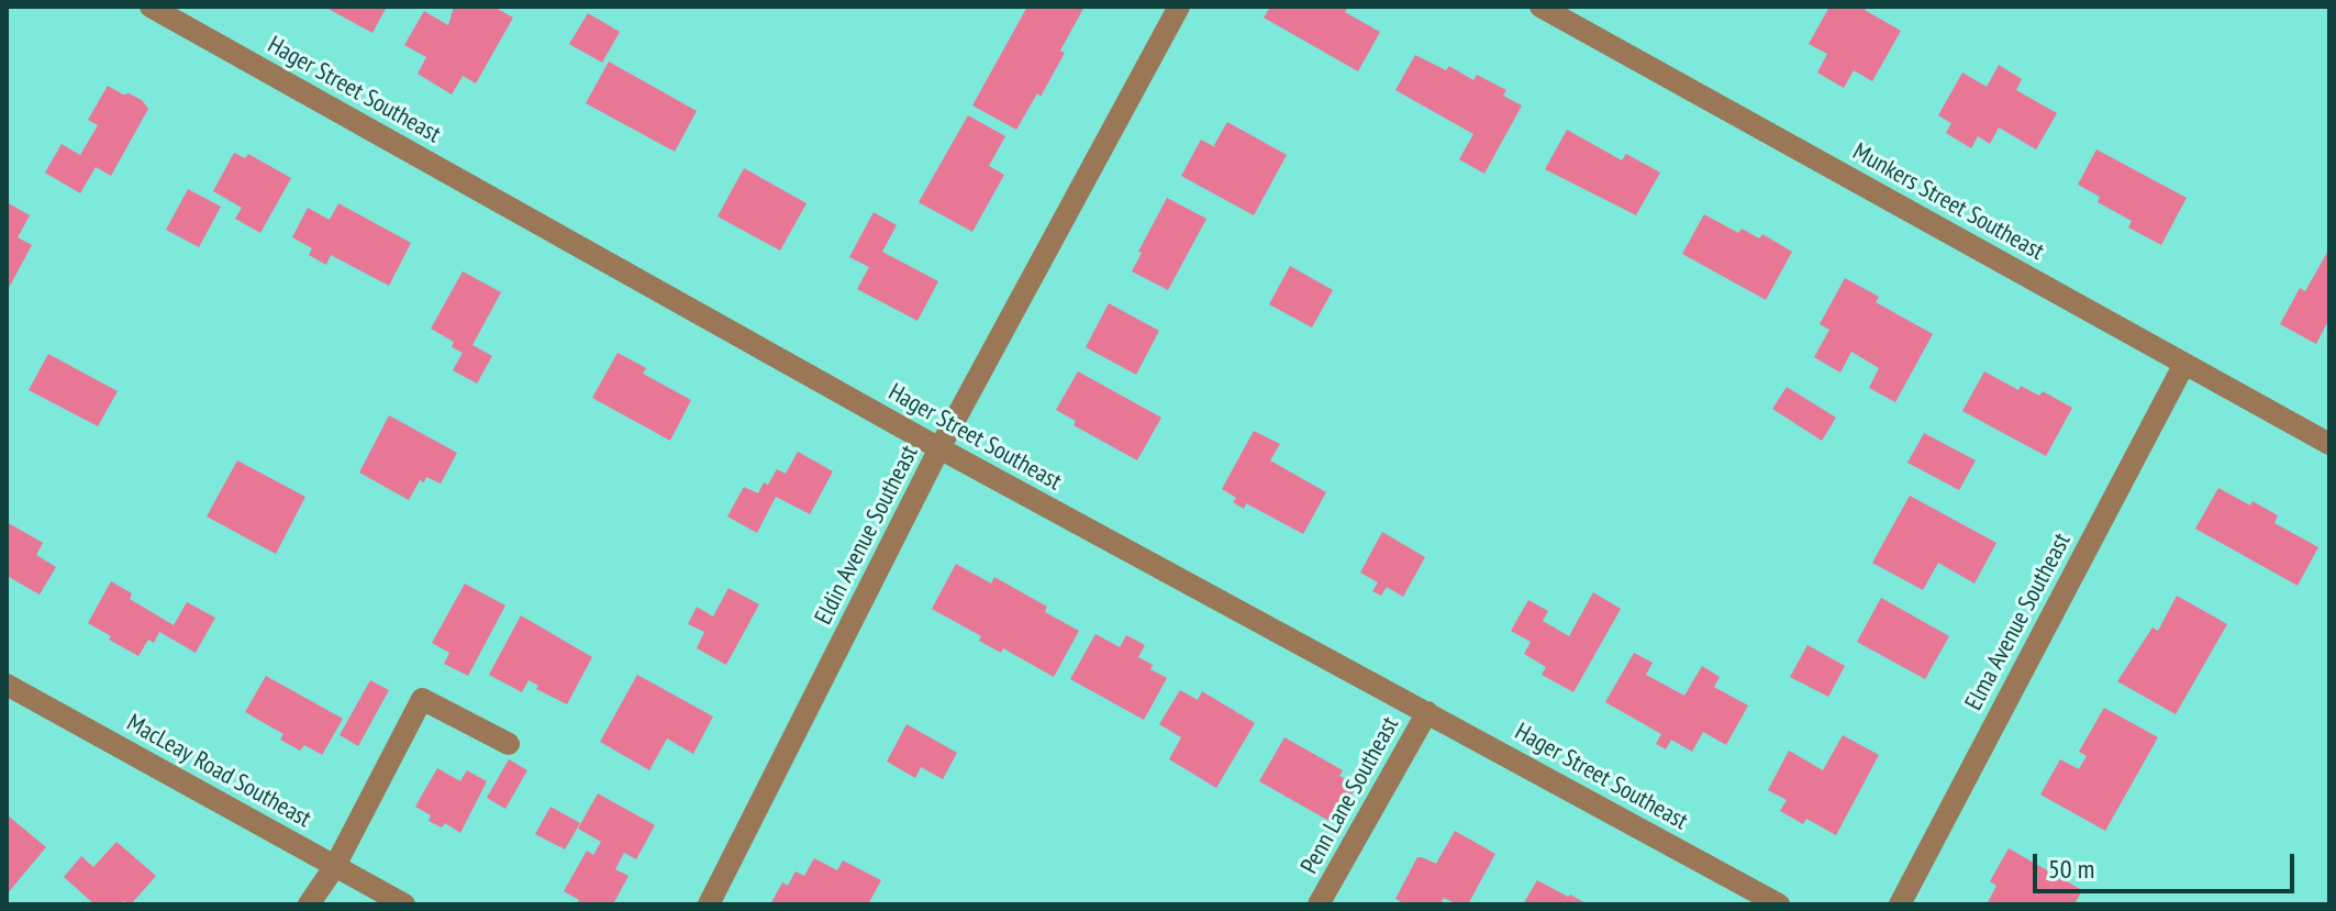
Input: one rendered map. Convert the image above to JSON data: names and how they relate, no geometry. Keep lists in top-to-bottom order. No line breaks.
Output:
{"streets":{"street":["Hager Street Southeast","Munkers Street Southeast","Eldin Avenue Southeast","Elma Avenue Southeast","MacLeay Road Southeast","Penn Lane Southeast"]},"crossings":[["Hager Street Southeast","Eldin Avenue Southeast"],["Hager Street Southeast","Penn Lane Southeast"],["Munkers Street Southeast","Elma Avenue Southeast"]],"scale_bar":"50 m"}
